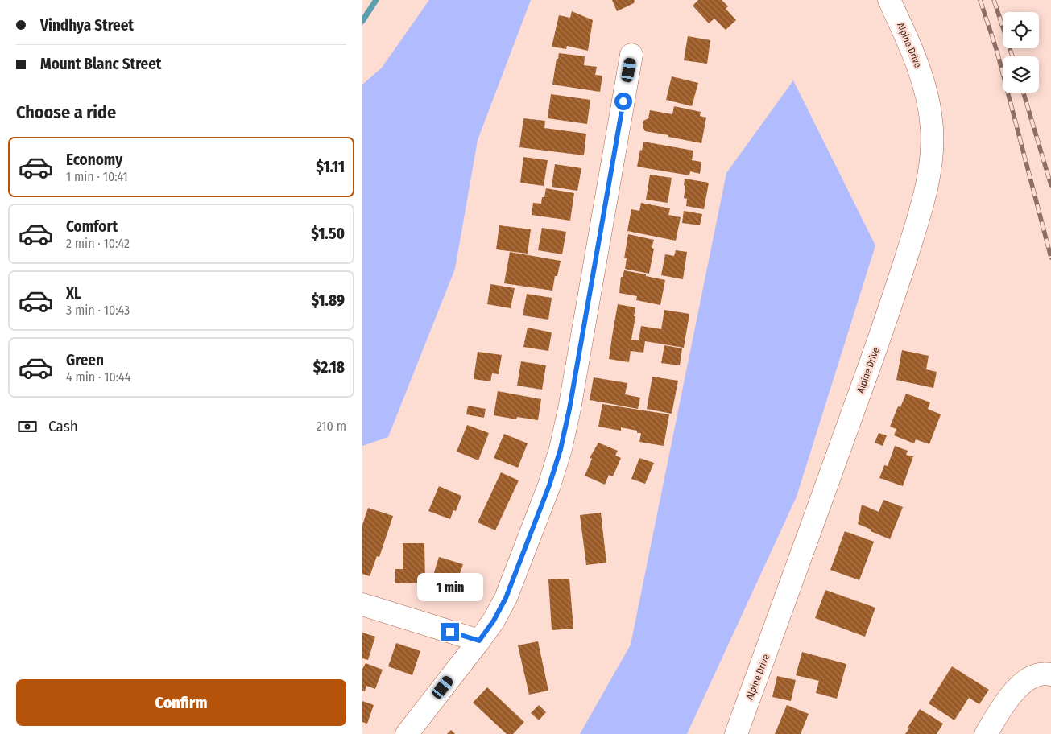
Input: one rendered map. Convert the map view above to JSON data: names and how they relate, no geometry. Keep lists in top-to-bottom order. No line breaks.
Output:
{"streets":{"street":["Alpine Drive"]},"page":{"banner":["Vindhya Street","Mount Blanc Street"],"heading":"Choose a ride","list":[{"name":"Economy","note":"1 min · 10:41","value":"$1.11"},{"name":"Comfort","note":"2 min · 10:42","value":"$1.50"},{"name":"XL","note":"3 min · 10:43","value":"$1.89"},{"name":"Green","note":"4 min · 10:44","value":"$2.18"}],"pay":["Cash","210 m"],"bubble":"1 min","buttons":"Confirm"}}
